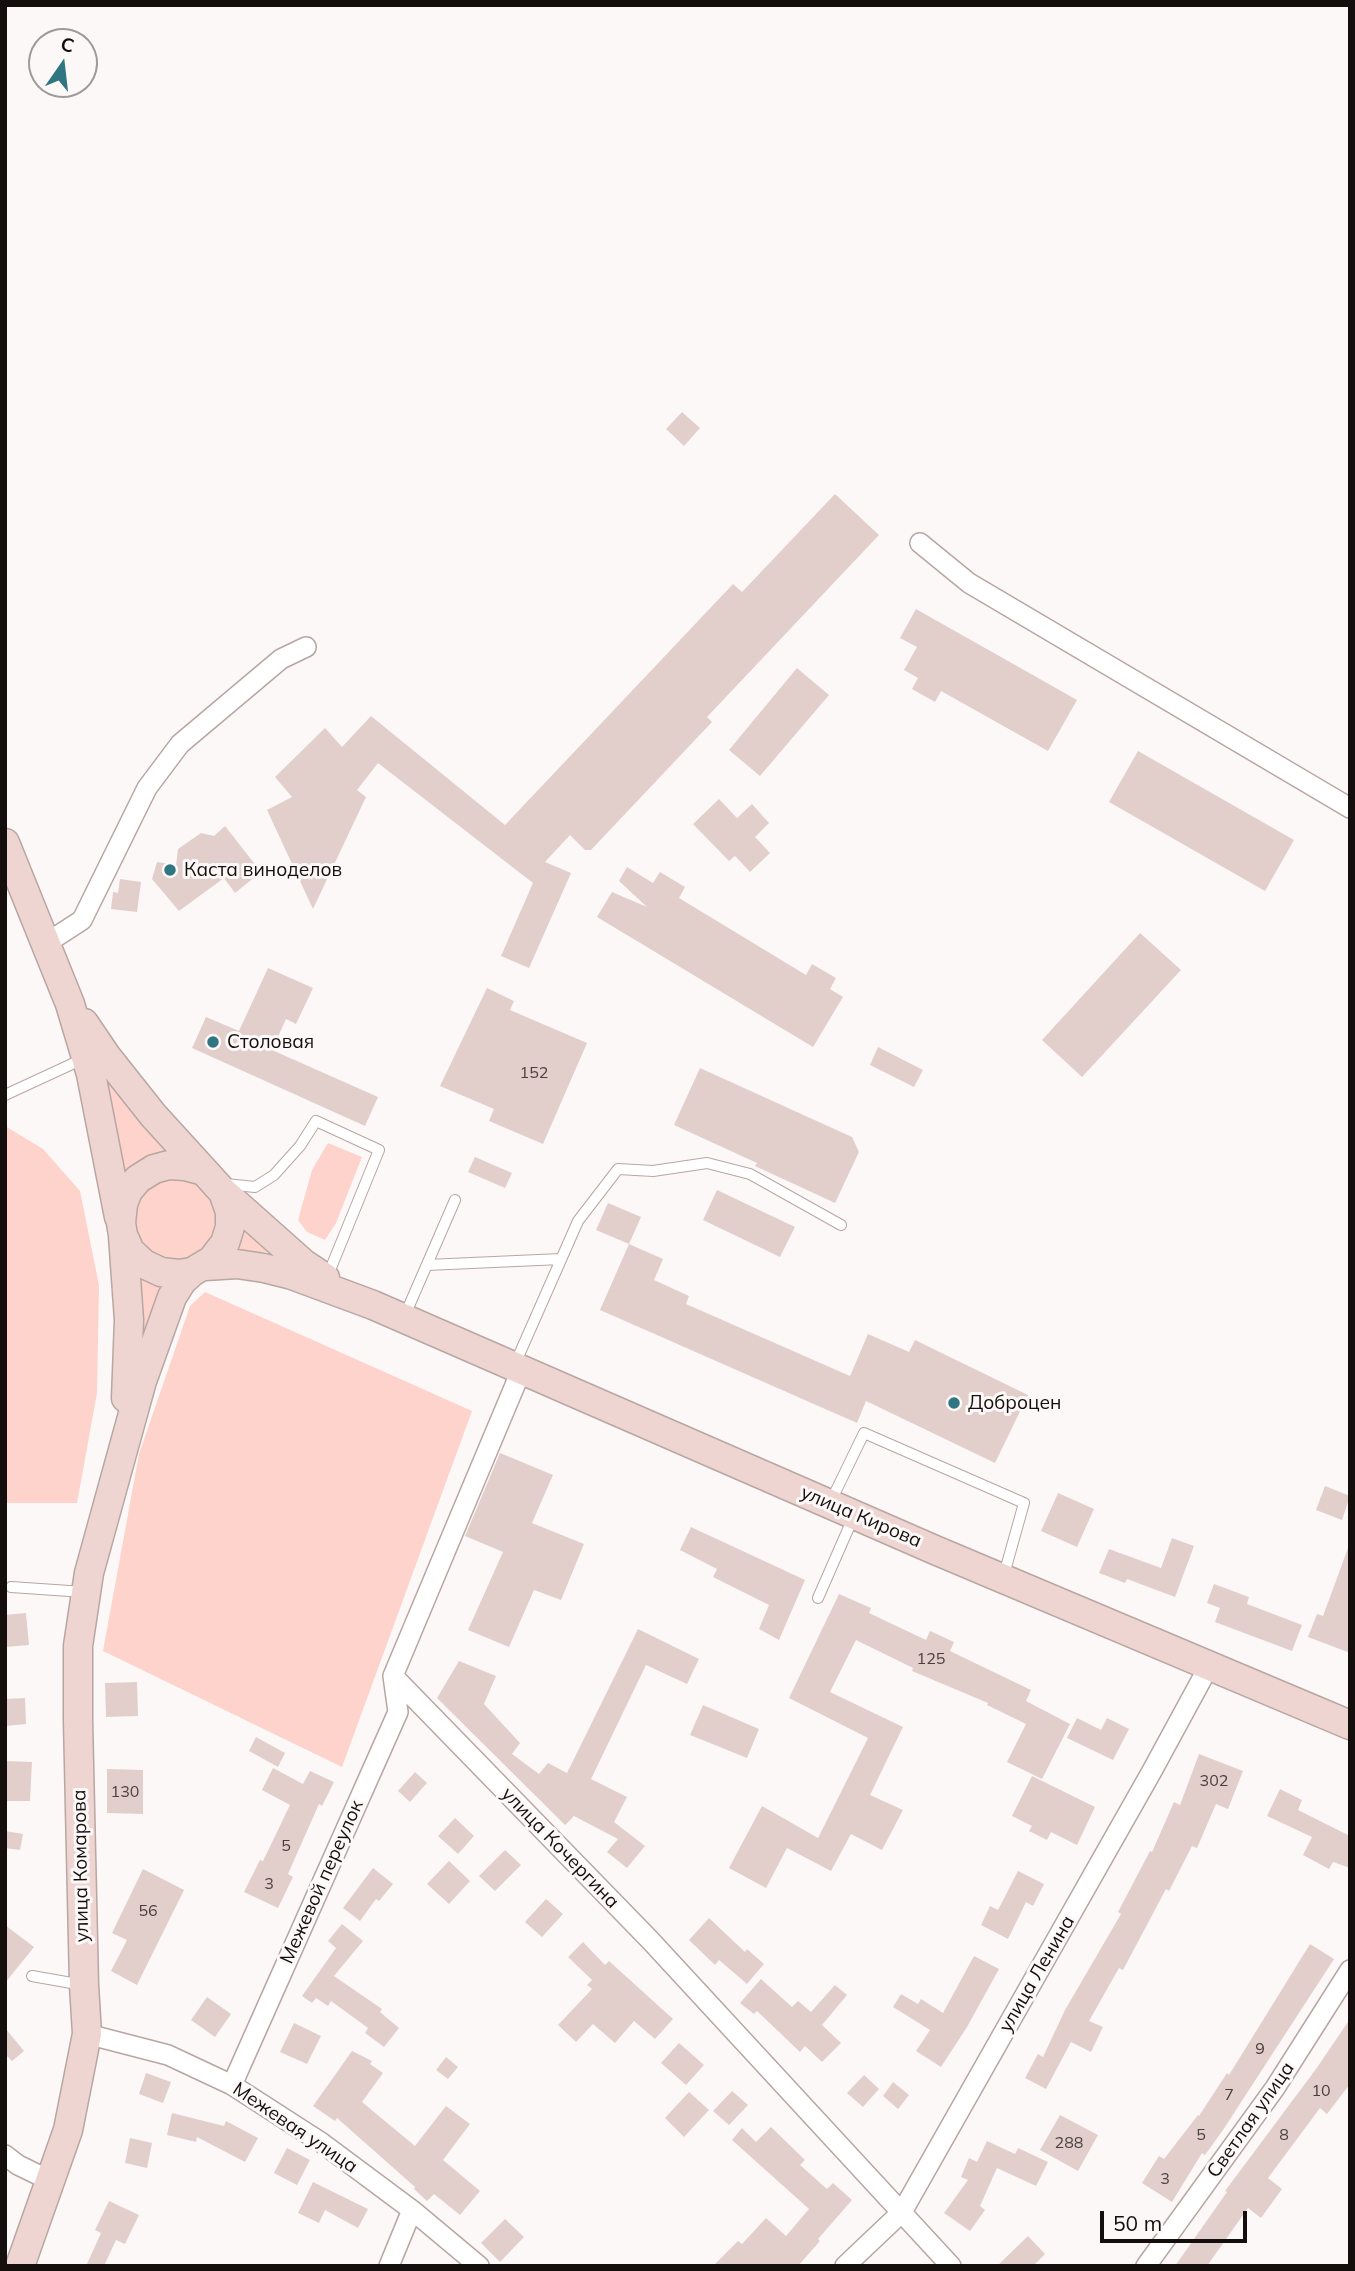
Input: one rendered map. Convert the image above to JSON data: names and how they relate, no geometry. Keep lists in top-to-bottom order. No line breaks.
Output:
{"streets":{"main road":["улица Кирова","улица Комарова"],"street":["улица Кочергина","Межевой переулок","улица Ленина","Светлая улица","Межевая улица"]},"crossings":[["улица Кирова","улица Ленина"],["улица Кочергина","Межевой переулок"],["улица Кочергина","улица Ленина"],["улица Комарова","Межевая улица"],["Межевой переулок","Межевая улица"]],"places":["Каста виноделов","Столовая","Доброцен"],"house_numbers":["152","125","302","130","5","3","56","9","10","7","5","8","288","3"],"scale_bar":"50 m","north":"top"}
